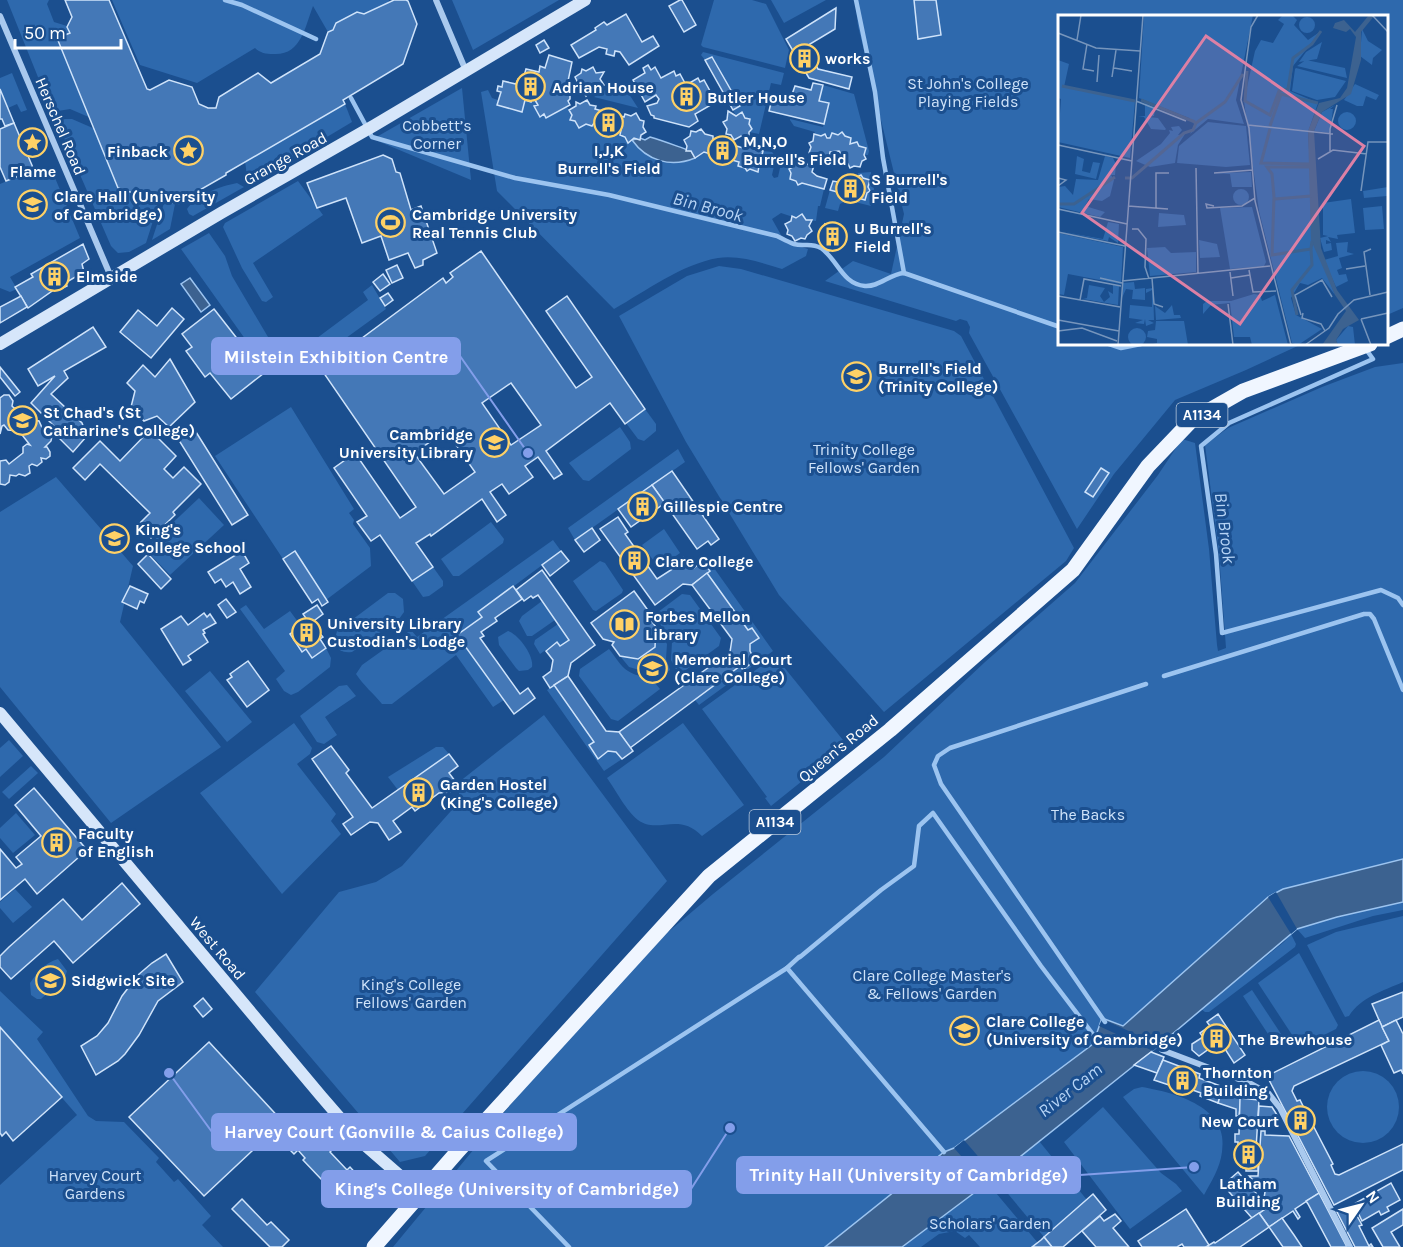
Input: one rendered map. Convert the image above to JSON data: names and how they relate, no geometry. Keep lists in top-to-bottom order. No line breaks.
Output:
{"streets":{"main road":["A1134","Queen's Road"],"street":["Herschel Road","Grange Road","West Road"]},"crossings":[["Herschel Road","Grange Road"],["Queen's Road","West Road"]],"water":["Bin Brook","River Cam"],"parks":["St John's College Playing Fields","Cobbett’s Corner","Trinity College Fellows' Garden","The Backs","Clare College Master's & Fellows' Garden","King's College Fellows' Garden","Harvey Court Gardens","Scholars' Garden"],"places":{"building":["works","Adrian House","Butler House","I,J,K Burrell's Field","M,N,O Burrell's Field","S Burrell's Field","U Burrell's Field","Elmside","Gillespie Centre","Clare College","University Library Custodian's Lodge","Garden Hostel (King's College)","Faculty of English","The Brewhouse","Thornton Building","New Court","Latham Building"],"place":["Flame","Finback"],"school or university":["Clare Hall (University of Cambridge)","Burrell's Field (Trinity College)","St Chad's (St Catharine's College)","Cambridge University Library","King's College School","Memorial Court (Clare College)","Sidgwick Site","Clare College (University of Cambridge)"],"sports":["Cambridge University Real Tennis Club"],"other":["Milstein Exhibition Centre","Harvey Court (Gonville & Caius College)","King's College (University of Cambridge)","Trinity Hall (University of Cambridge)"],"library":["Forbes Mellon Library"]},"scale_bar":"50 m","north":"top right"}
